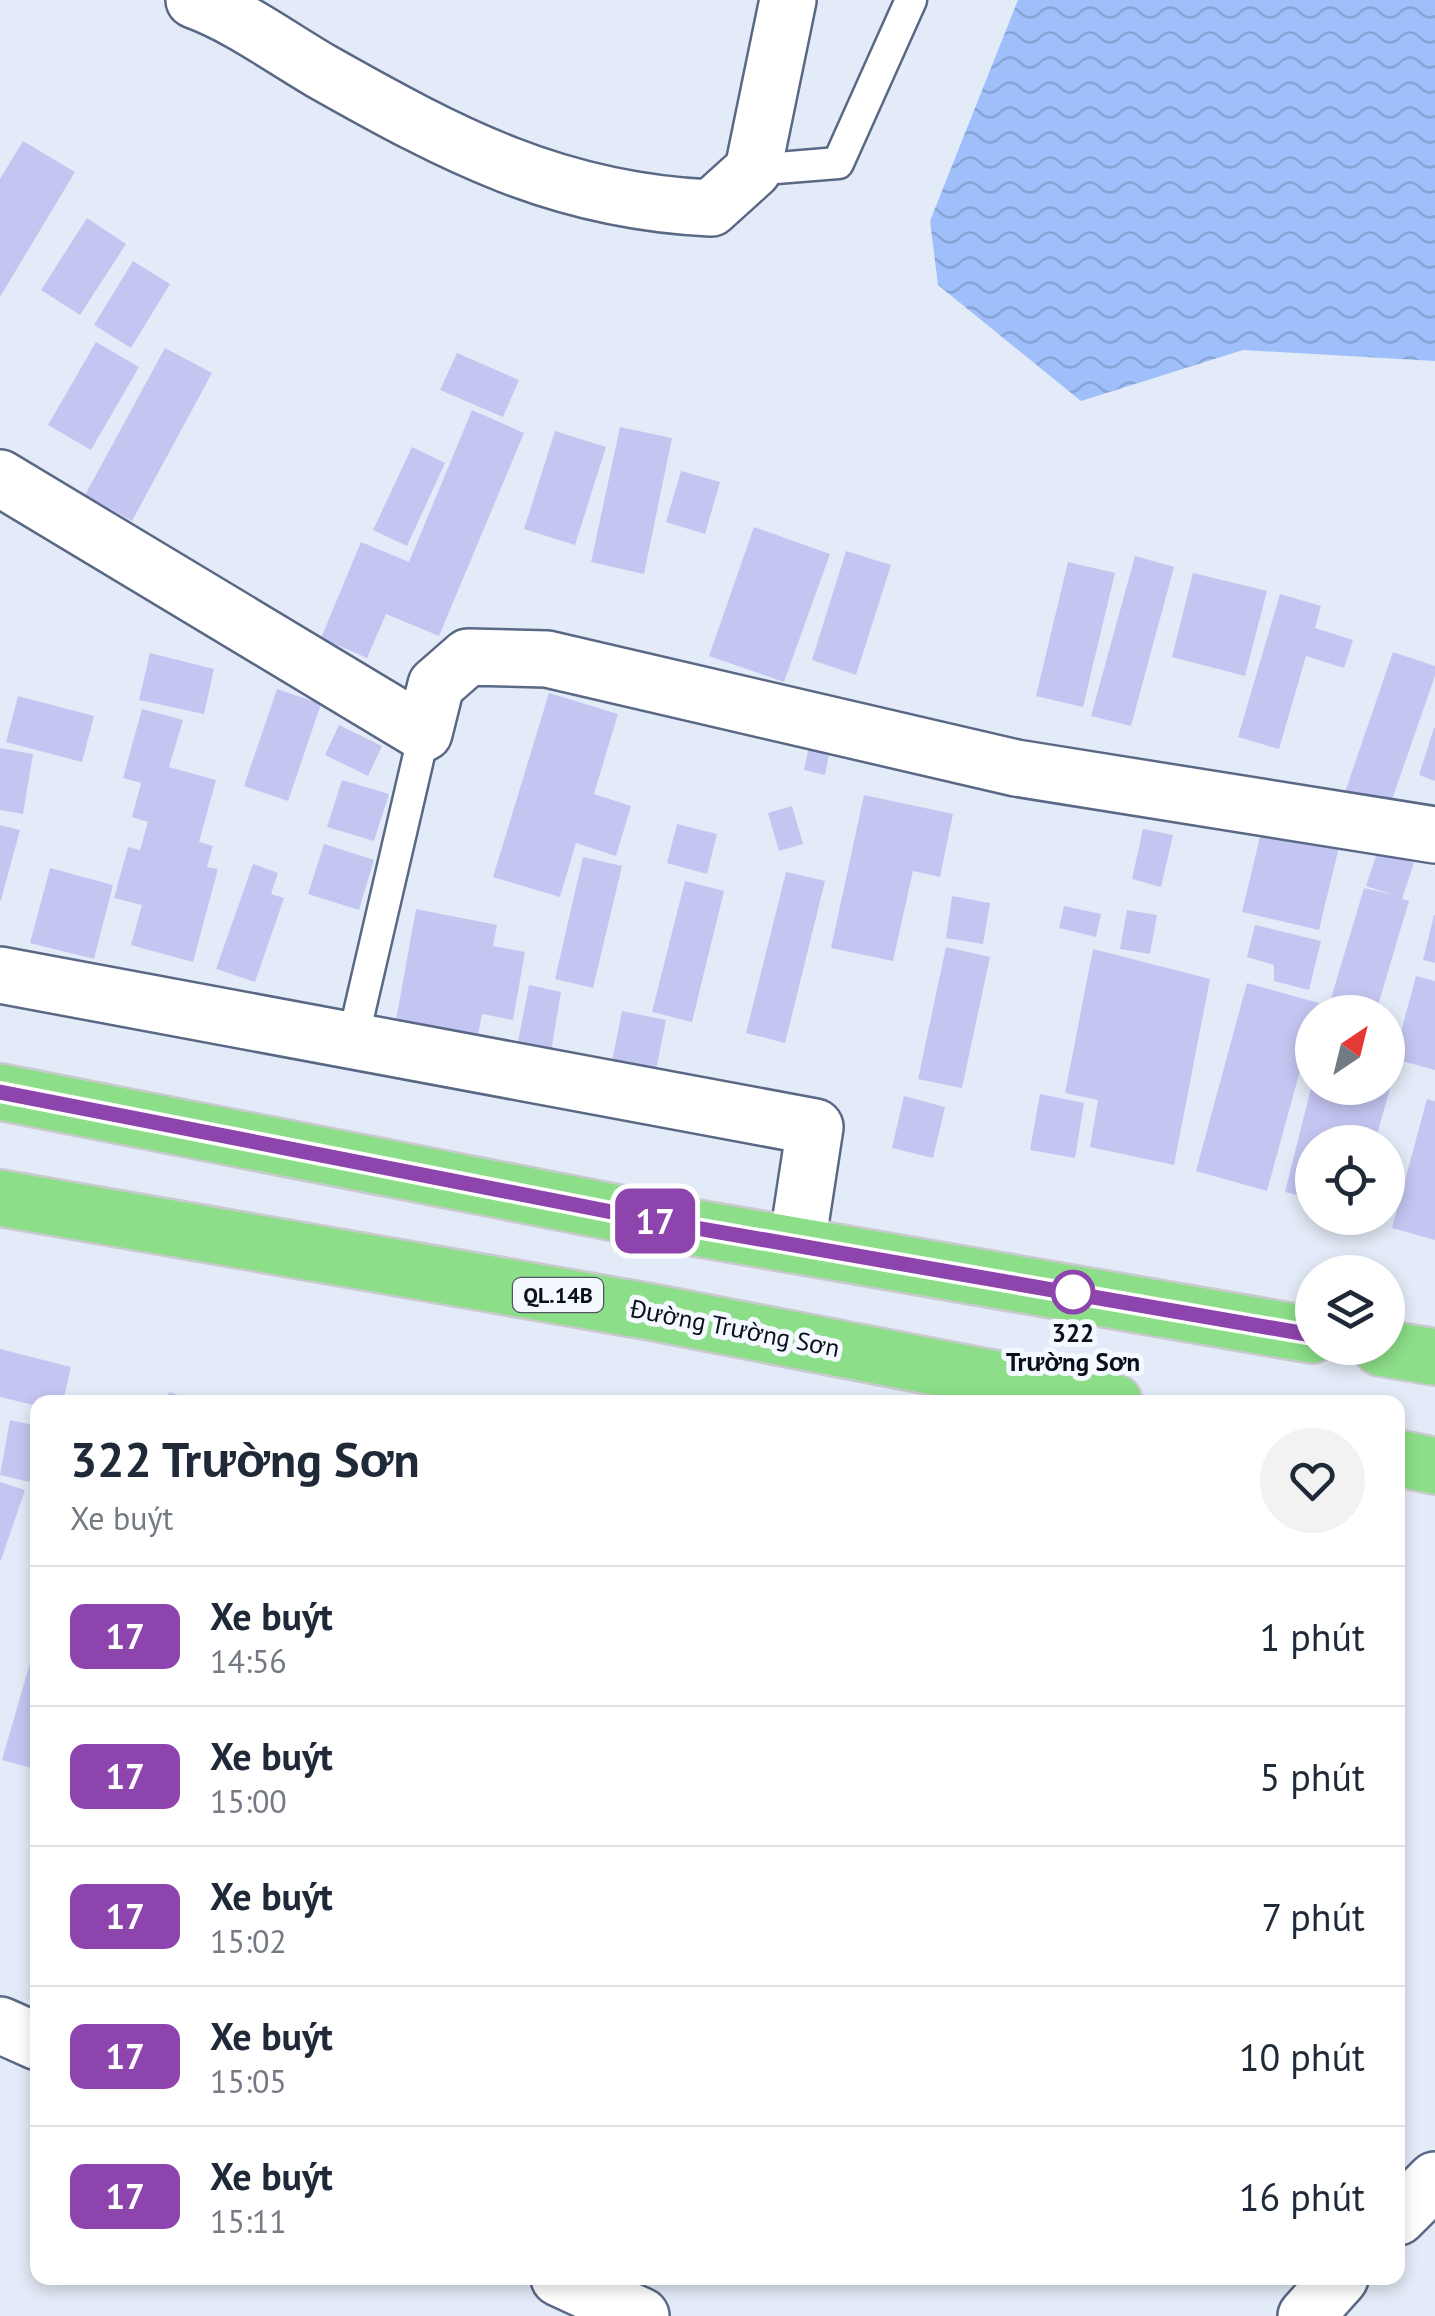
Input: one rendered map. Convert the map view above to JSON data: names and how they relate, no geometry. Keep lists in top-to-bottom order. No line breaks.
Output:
{"streets":{"highway":["QL.14B","Đường Trường Sơn"]},"places":["322 Trường Sơn"],"lines":["bus line 17"],"north":"top right","page":{"on_map":"17","heading":["322 Trường Sơn","Xe buýt"],"list":[{"mark":"17","name":"Xe buýt","note":"14:56","value":"1 phút"},{"mark":"17","name":"Xe buýt","note":"15:00","value":"5 phút"},{"mark":"17","name":"Xe buýt","note":"15:02","value":"7 phút"},{"mark":"17","name":"Xe buýt","note":"15:05","value":"10 phút"},{"mark":"17","name":"Xe buýt","note":"15:11","value":"16 phút"}]}}
